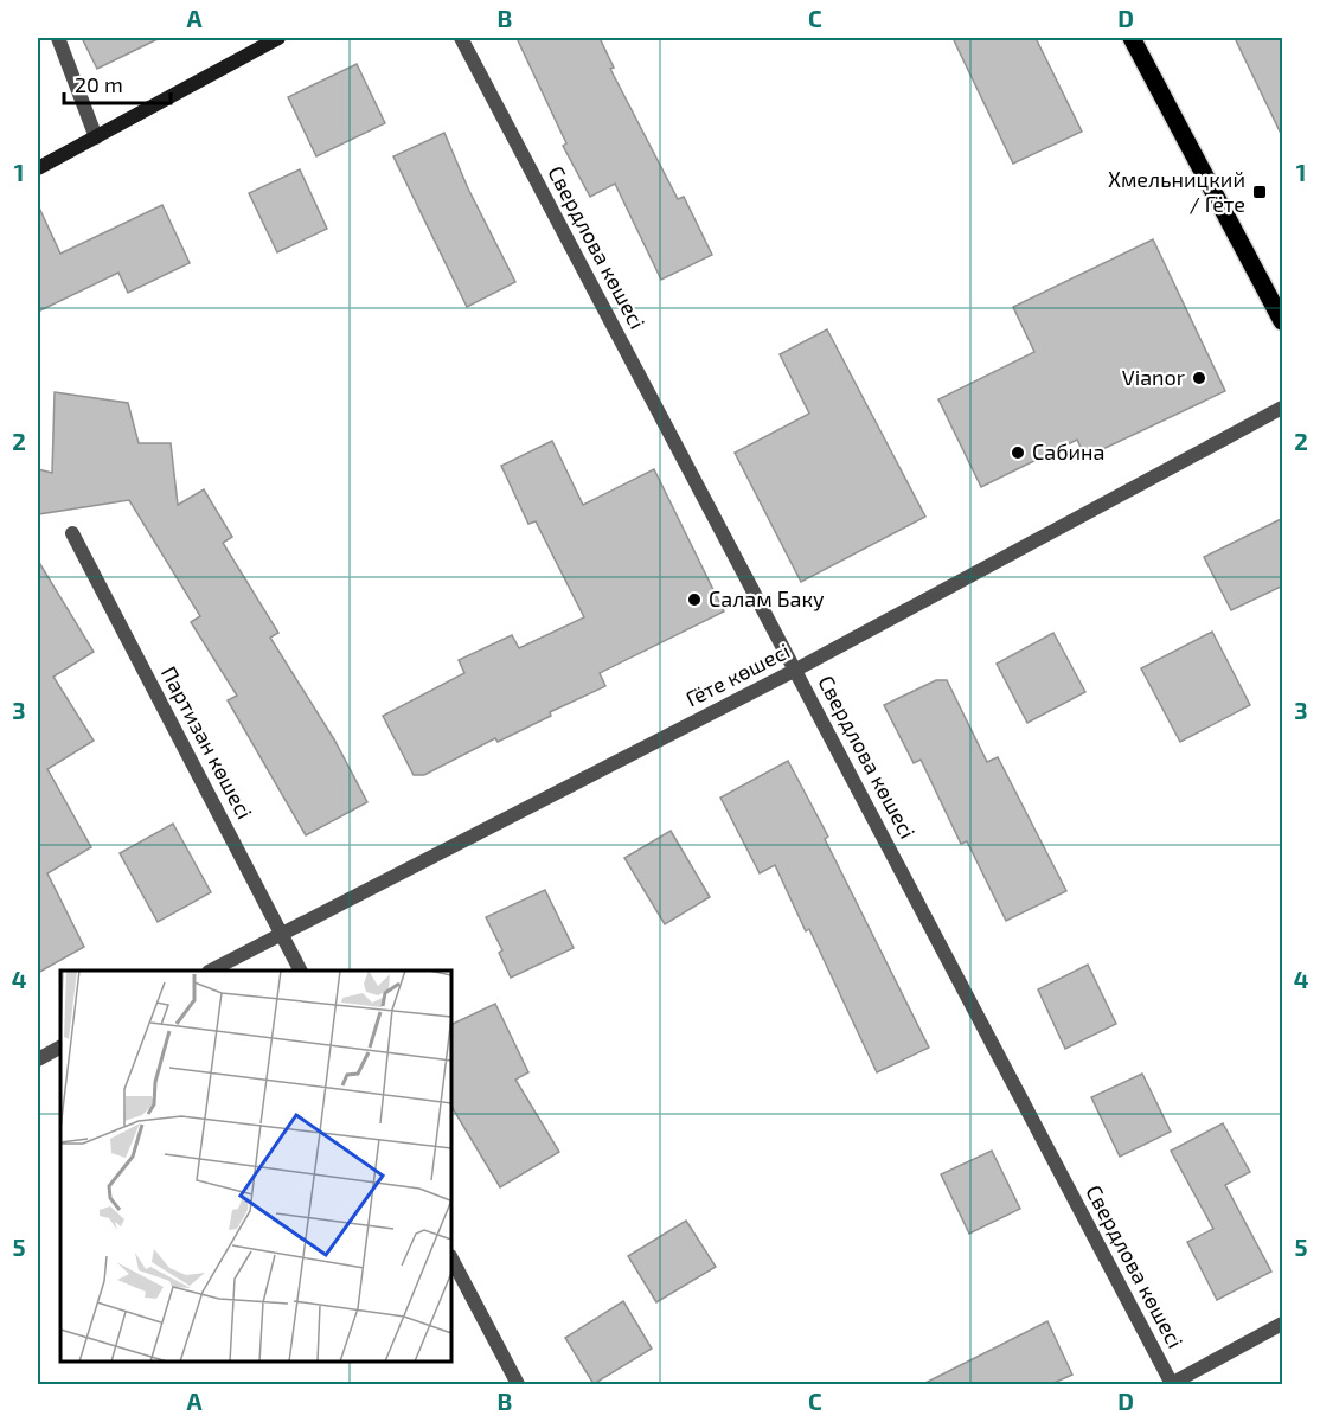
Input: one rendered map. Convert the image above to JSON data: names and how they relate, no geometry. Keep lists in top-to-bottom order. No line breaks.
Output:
{"streets":{"street":["Свердлова көшесі","Гёте көшесі","Партизан көшесі"]},"crossings":[["Свердлова көшесі","Гёте көшесі"],["Гёте көшесі","Партизан көшесі"]],"places":{"transit":["Хмельницкий / Гёте"],"other":["Vianor","Сабина","Салам Баку"]},"scale_bar":"20 m","grid":{"columns":["A","B","C","D"],"rows":["1","2","3","4","5"]}}
